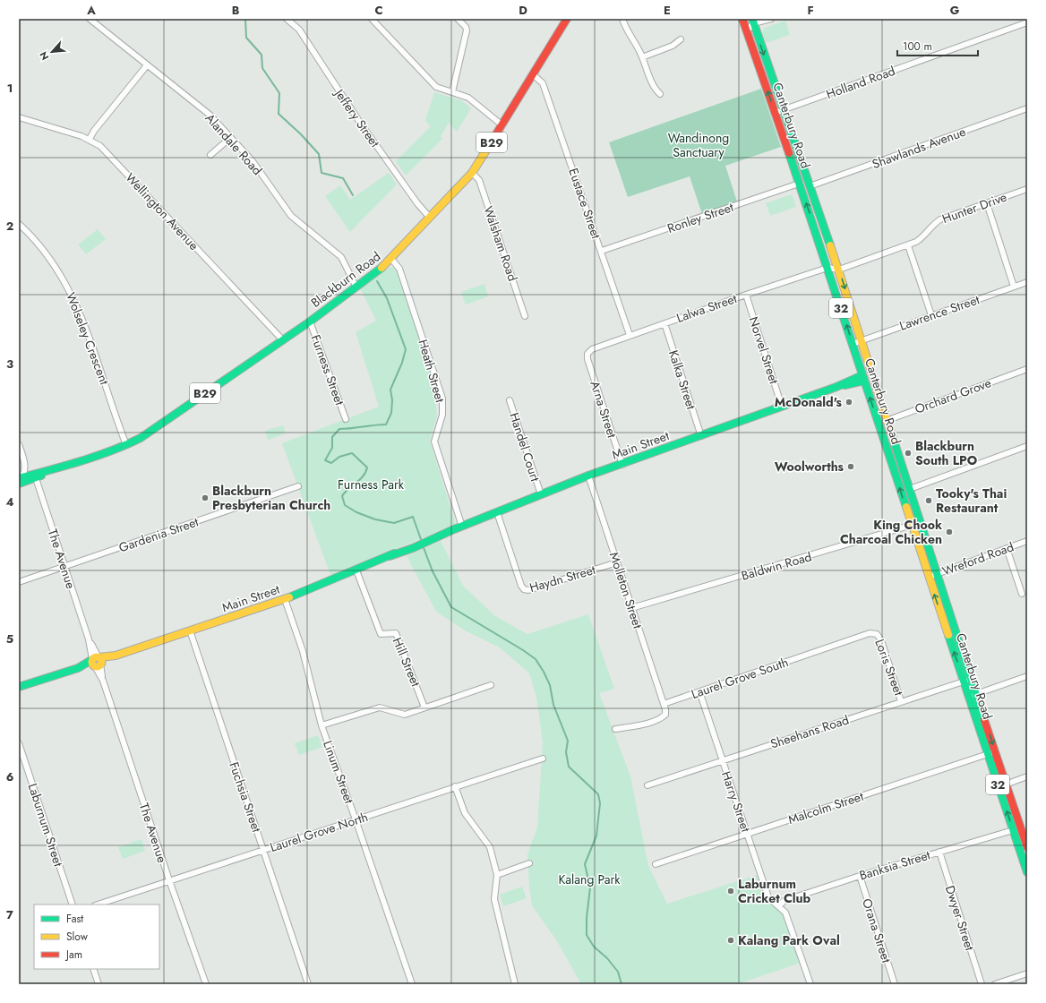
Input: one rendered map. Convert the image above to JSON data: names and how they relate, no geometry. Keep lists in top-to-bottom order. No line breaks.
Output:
{"streets":{"main road":["Canterbury Road","B29","Blackburn Road","32","Main Street"],"street":["Holland Road","Jeffery Street","Alandale Road","Shawlands Avenue","Eustace Street","Hunter Drive","Wellington Avenue","Ronley Street","Walsham Road","Lalwa Street","Lawrence Street","Wolseley Crescent","Norvel Street","Furness Street","Heath Street","Kalka Street","Orchard Grove","Arna Street","Handel Court","Gardenia Street","The Avenue","Wreford Road","Baldwin Road","Haydn Street","Molleton Street","Hill Street","Loris Street","Laurel Grove South","Sheehans Road","Linum Street","Fuchsia Street","Harry Street","Malcolm Street","Laburnum Street","Laurel Grove North","Banksia Street","Dwyer Street","Orana Street"]},"crossings":[["Holland Road","Canterbury Road"],["Jeffery Street","Blackburn Road"],["Canterbury Road","Shawlands Avenue"],["Canterbury Road","Hunter Drive"],["Canterbury Road","Ronley Street"],["Canterbury Road","Lalwa Street"],["Canterbury Road","Lawrence Street"],["Canterbury Road","Orchard Grove"],["Canterbury Road","Main Street"],["Canterbury Road","Wreford Road"],["Canterbury Road","Baldwin Road"],["Canterbury Road","Sheehans Road"],["Canterbury Road","Malcolm Street"],["Canterbury Road","Banksia Street"],["Alandale Road","Blackburn Road"],["Eustace Street","Ronley Street"],["Eustace Street","Blackburn Road"],["Eustace Street","Lalwa Street"],["Hunter Drive","Lalwa Street"],["Wellington Avenue","Blackburn Road"],["Walsham Road","Blackburn Road"],["Blackburn Road","Wolseley Crescent"],["Blackburn Road","Furness Street"],["Blackburn Road","Heath Street"],["Blackburn Road","The Avenue"],["Lalwa Street","Norvel Street"],["Lalwa Street","Kalka Street"],["Lalwa Street","Arna Street"],["Norvel Street","Main Street"],["Heath Street","Main Street"],["Kalka Street","Main Street"],["Arna Street","Main Street"],["Main Street","Handel Court"],["Main Street","The Avenue"],["Main Street","Haydn Street"],["Main Street","Molleton Street"],["Main Street","Hill Street"],["Main Street","Linum Street"],["Main Street","Fuchsia Street"],["Gardenia Street","The Avenue"],["The Avenue","Laurel Grove North"],["Baldwin Road","Molleton Street"],["Haydn Street","Molleton Street"],["Molleton Street","Laurel Grove South"],["Loris Street","Laurel Grove South"],["Loris Street","Sheehans Road"],["Laurel Grove South","Harry Street"],["Sheehans Road","Harry Street"],["Linum Street","Laurel Grove North"],["Fuchsia Street","Laurel Grove North"],["Harry Street","Malcolm Street"],["Harry Street","Banksia Street"],["Banksia Street","Dwyer Street"],["Banksia Street","Orana Street"]],"parks":["Wandinong Sanctuary","Furness Park","Kalang Park"],"places":["McDonald's","Blackburn South LPO","Woolworths","Blackburn Presbyterian Church","Tooky's Thai Restaurant","King Chook Charcoal Chicken","Laburnum Cricket Club","Kalang Park Oval"],"legend":["Fast","Slow","Jam"],"scale_bar":"100 m","north":"bottom left","grid":{"columns":["A","B","C","D","E","F","G"],"rows":["1","2","3","4","5","6","7"]}}
